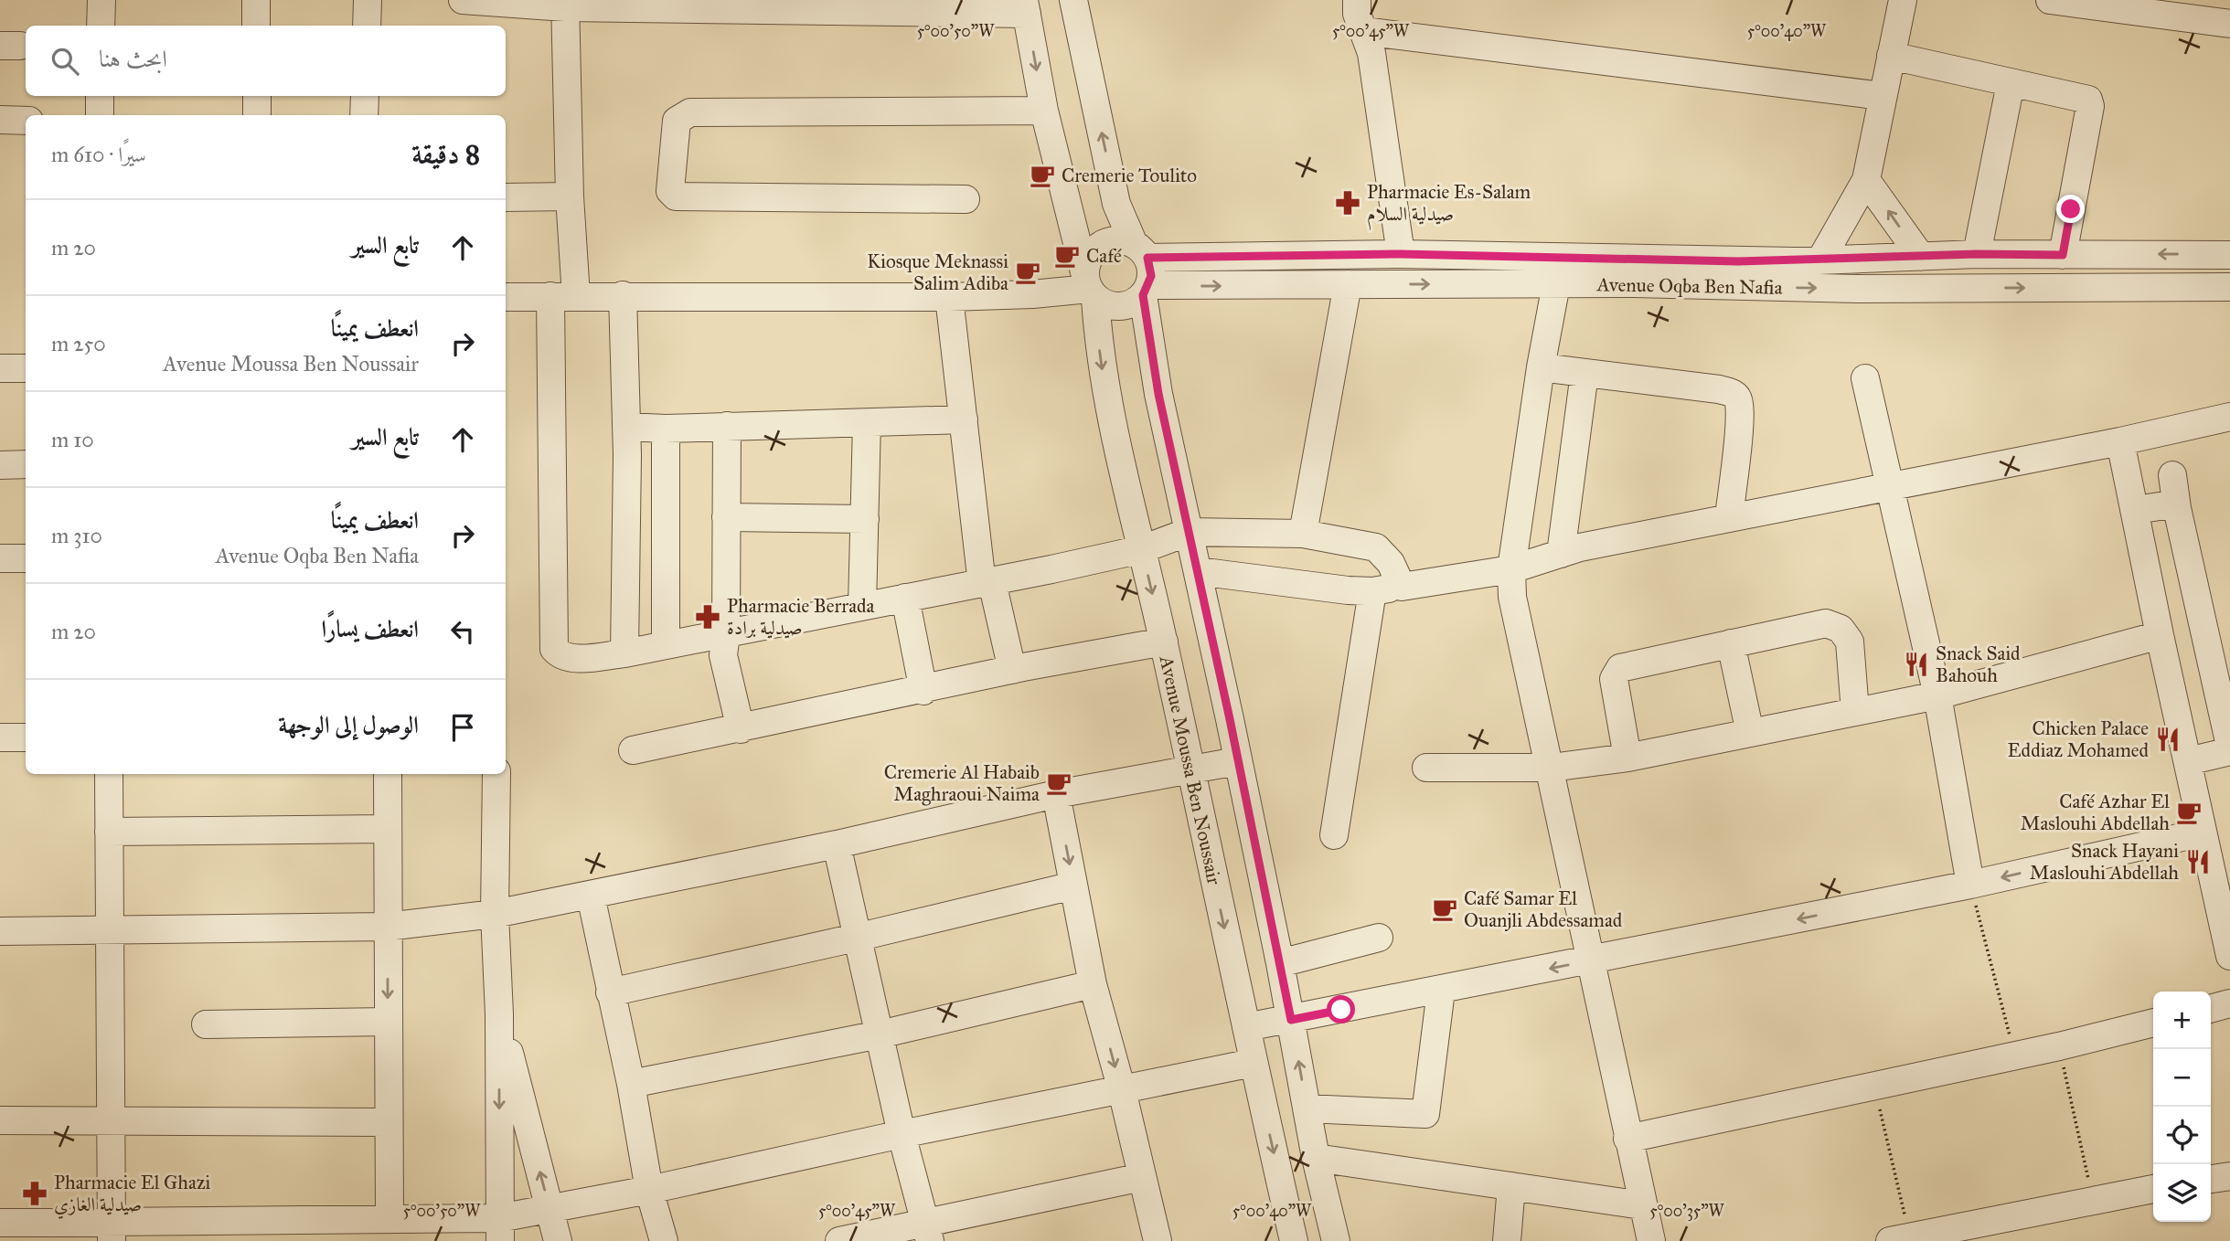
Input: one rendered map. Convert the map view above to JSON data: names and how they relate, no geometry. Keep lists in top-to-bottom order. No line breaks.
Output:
{"streets":{"street":["Avenue Oqba Ben Nafia","Avenue Moussa Ben Noussair"]},"crossings":[["Avenue Oqba Ben Nafia","Avenue Moussa Ben Noussair"]],"places":{"cafe":["Cremerie Toulito","Café","Kiosque Meknassi Salim Adiba","Cremerie Al Habaib Maghraoui Naima","Café Azhar El Maslouhi Abdellah","Café Samar El Ouanjli Abdessamad"],"pharmacy":["Pharmacie Es-Salam صيدلية السلام","Pharmacie Berrada صيدلية برادة","Pharmacie El Ghazi صيدلية الغازي"],"restaurant":["Snack Said Bahouh","Chicken Palace Eddiaz Mohamed","Snack Hayani Maslouhi Abdellah"]},"page":{"search":"ابحث هنا","heading":["8 دقيقة","سيرًا · 610 m"],"list":[["تابع السير","20 m"],["انعطف يمينًا","Avenue Moussa Ben Noussair","250 m"],["تابع السير","10 m"],["انعطف يمينًا","Avenue Oqba Ben Nafia","310 m"],["انعطف يسارًا","20 m"],"الوصول إلى الوجهة"],"map_buttons":["+","−"]},"coordinates":["5°00'50\"W","5°00'45\"W","5°00'40\"W","5°00'35\"W"]}
